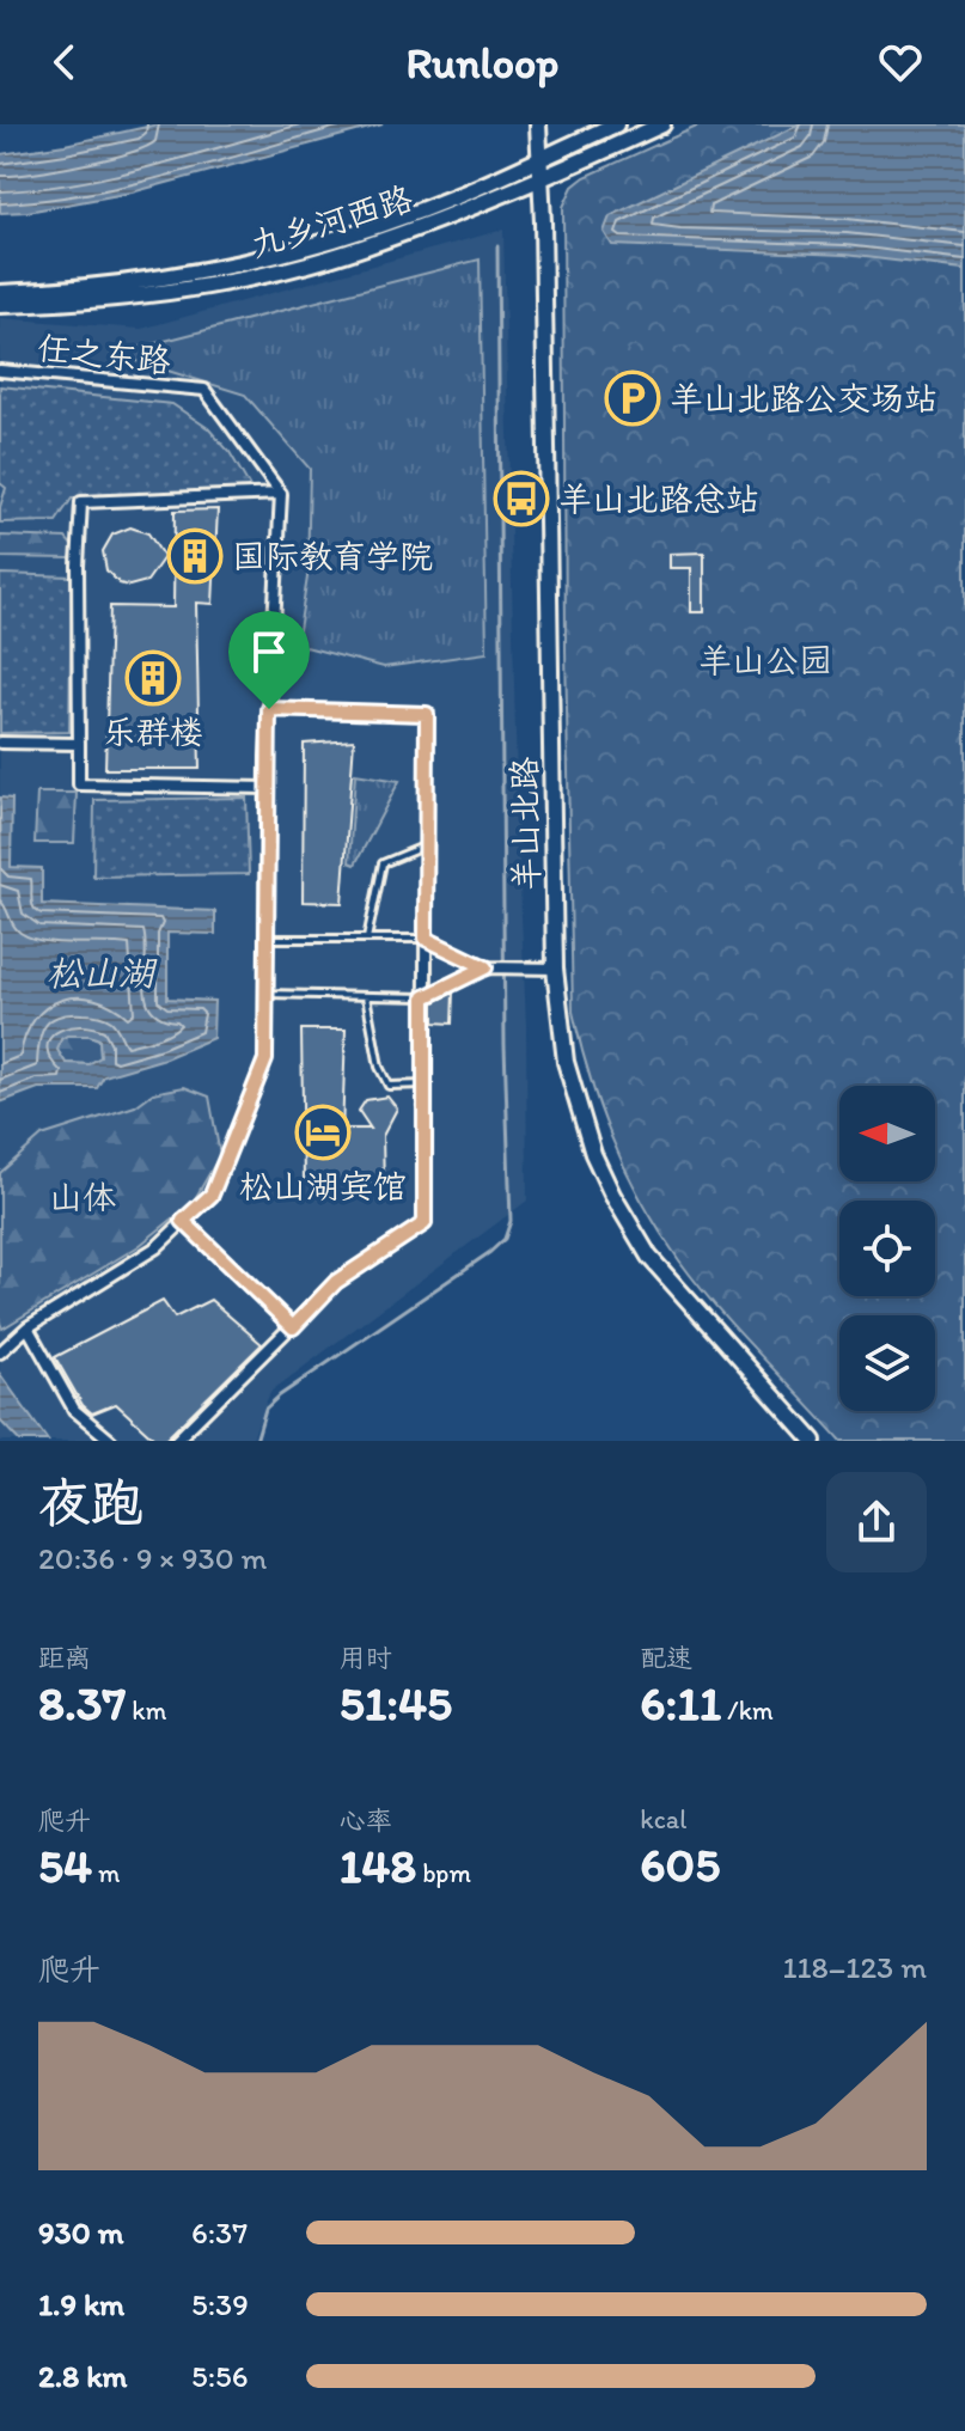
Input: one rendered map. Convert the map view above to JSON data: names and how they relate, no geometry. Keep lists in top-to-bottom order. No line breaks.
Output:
{"streets":{"street":["九乡河西路","任之东路","羊山北路"]},"crossings":[["九乡河西路","羊山北路"]],"water":["松山湖"],"parks":["羊山公园","山体"],"places":{"parking":["羊山北路公交场站"],"bus stop":["羊山北路总站"],"building":["国际教育学院","乐群楼"],"hotel":["松山湖宾馆"]},"north":"left","page":{"header":"Runloop","heading":["夜跑","20:36 · 9 × 930 m"],"stats":[["距离","8.37 km"],["用时","51:45"],["配速","6:11 /km"],["爬升","54 m"],["心率","148 bpm"],["kcal","605"]],"chart":["爬升","118–123 m"],"list":[{"name":"930 m","note":"6:37"},{"name":"1.9 km","note":"5:39"},{"name":"2.8 km","note":"5:56"}]}}
